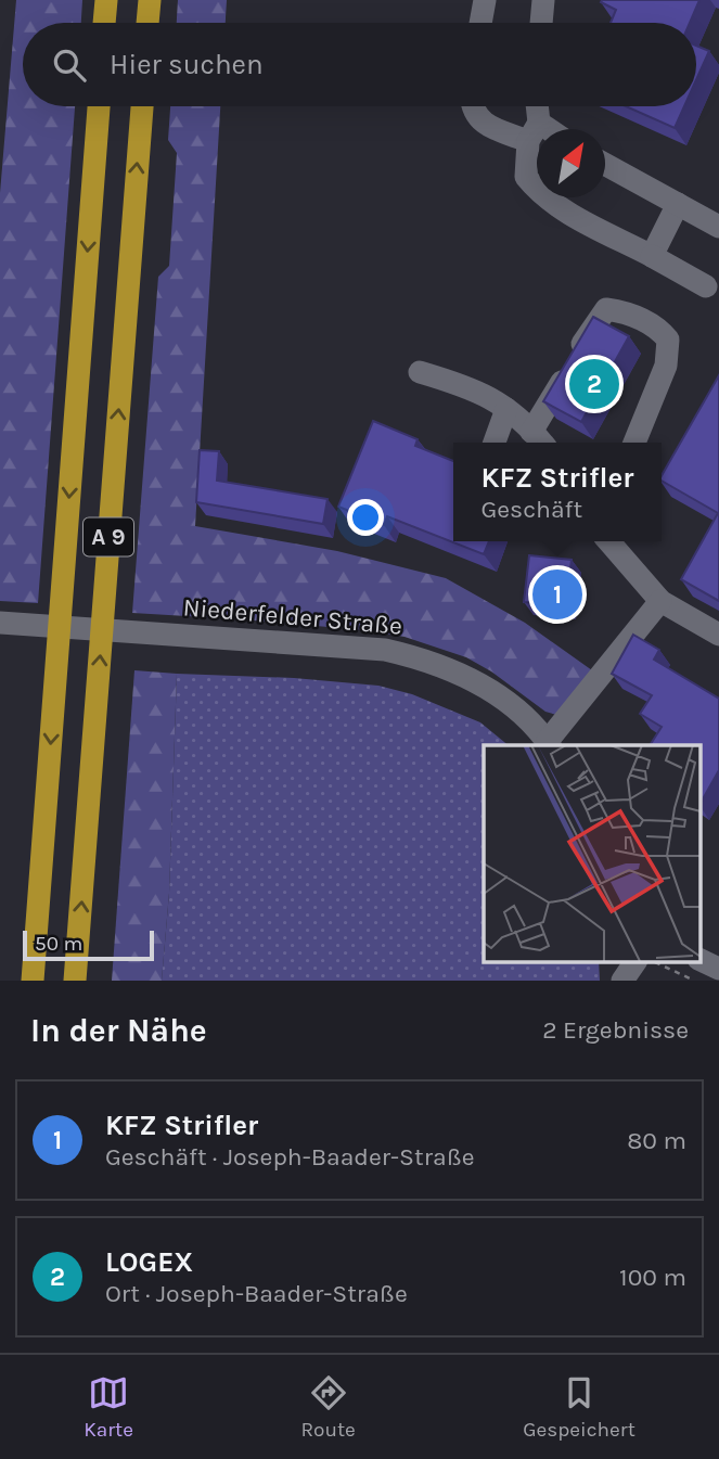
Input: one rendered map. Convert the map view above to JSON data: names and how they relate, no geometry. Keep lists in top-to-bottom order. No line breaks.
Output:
{"streets":{"highway":["A 9"],"street":["Niederfelder Straße"]},"scale_bar":"50 m","north":"top right","page":{"search":"Hier suchen","pins":["2","1"],"popup":["KFZ Strifler","Geschäft"],"scale":"50 m","heading":["In der Nähe","2 Ergebnisse"],"list":[{"mark":"1","name":"KFZ Strifler","note":"Geschäft · Joseph-Baader-Straße","value":"80 m"},{"mark":"2","name":"LOGEX","note":"Ort · Joseph-Baader-Straße","value":"100 m"}],"nav":["Karte","Route","Gespeichert"]}}
